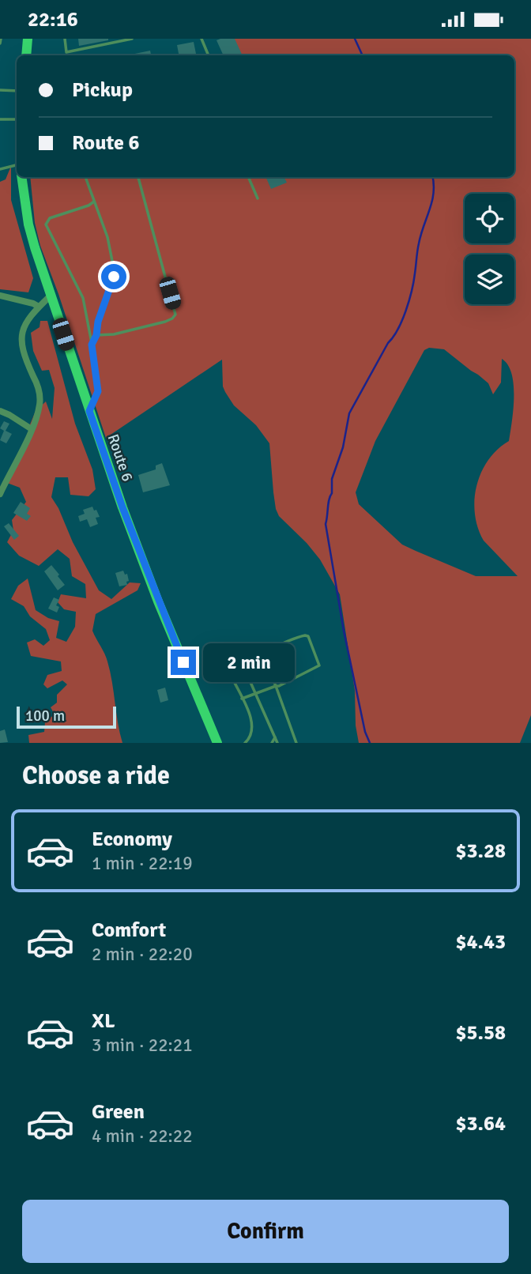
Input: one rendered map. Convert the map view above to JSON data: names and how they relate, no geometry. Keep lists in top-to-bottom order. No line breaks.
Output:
{"streets":{"main road":["Route 6"]},"scale_bar":"100 m","page":{"status":"22:16","banner":["Pickup","Route 6"],"bubble":"2 min","scale":"100 m","heading":"Choose a ride","list":[{"name":"Economy","note":"1 min · 22:19","value":"$3.28"},{"name":"Comfort","note":"2 min · 22:20","value":"$4.43"},{"name":"XL","note":"3 min · 22:21","value":"$5.58"},{"name":"Green","note":"4 min · 22:22","value":"$3.64"}],"buttons":"Confirm"}}
